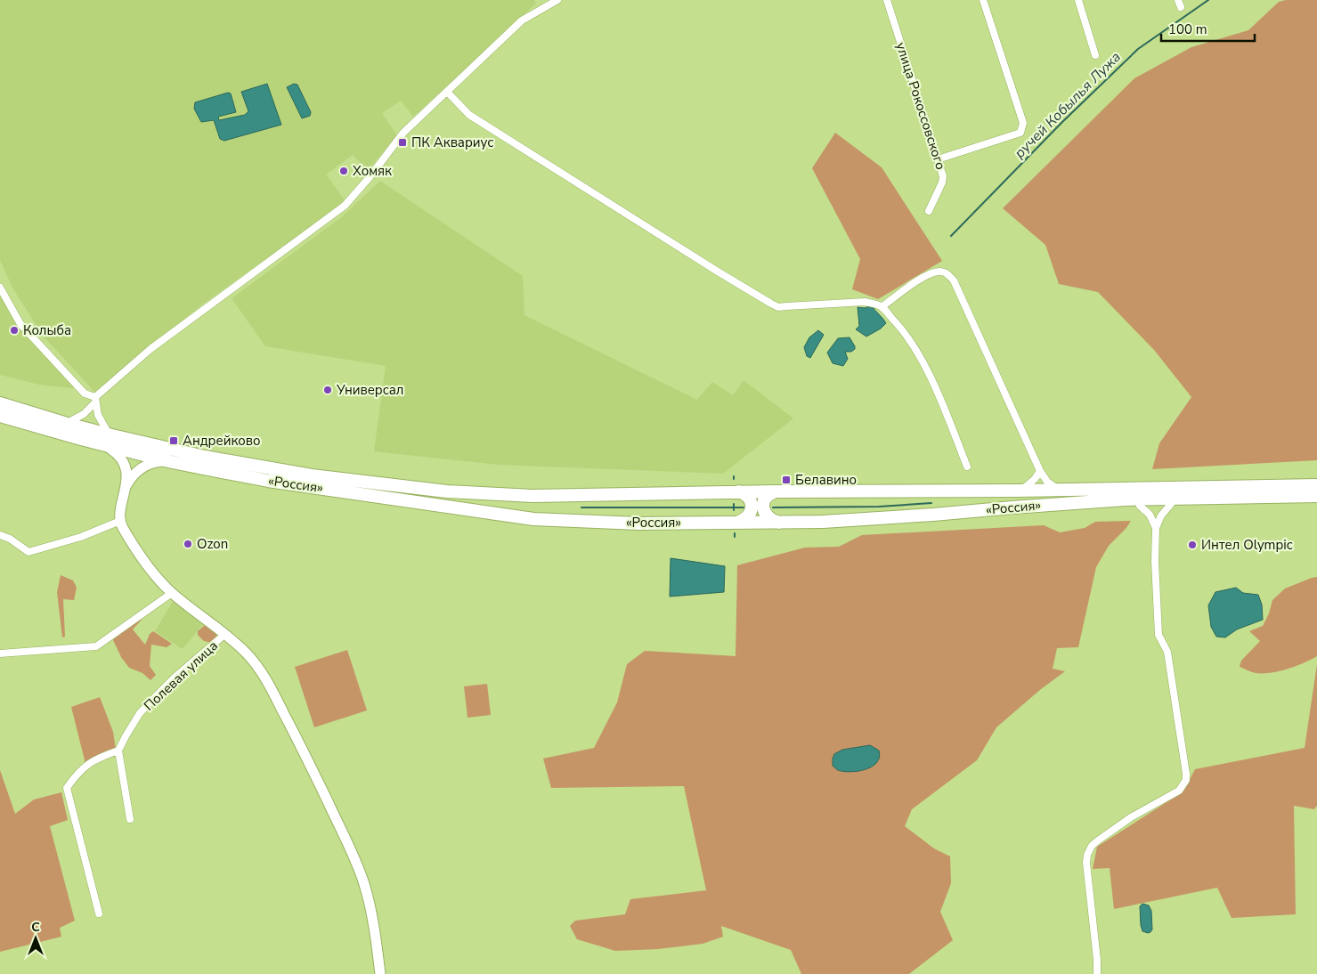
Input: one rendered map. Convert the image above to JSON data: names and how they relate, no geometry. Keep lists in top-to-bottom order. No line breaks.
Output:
{"streets":{"highway":["«Россия»"],"street":["улица Рокоссовского","Полевая улица"]},"water":["ручей Кобылья Лужа"],"places":{"transit":["ПК Аквариус","Андрейково","Белавино"],"other":["Хомяк","Колыба","Универсал","Ozon","Интел Olympic"]},"scale_bar":"100 m","north":"top"}
